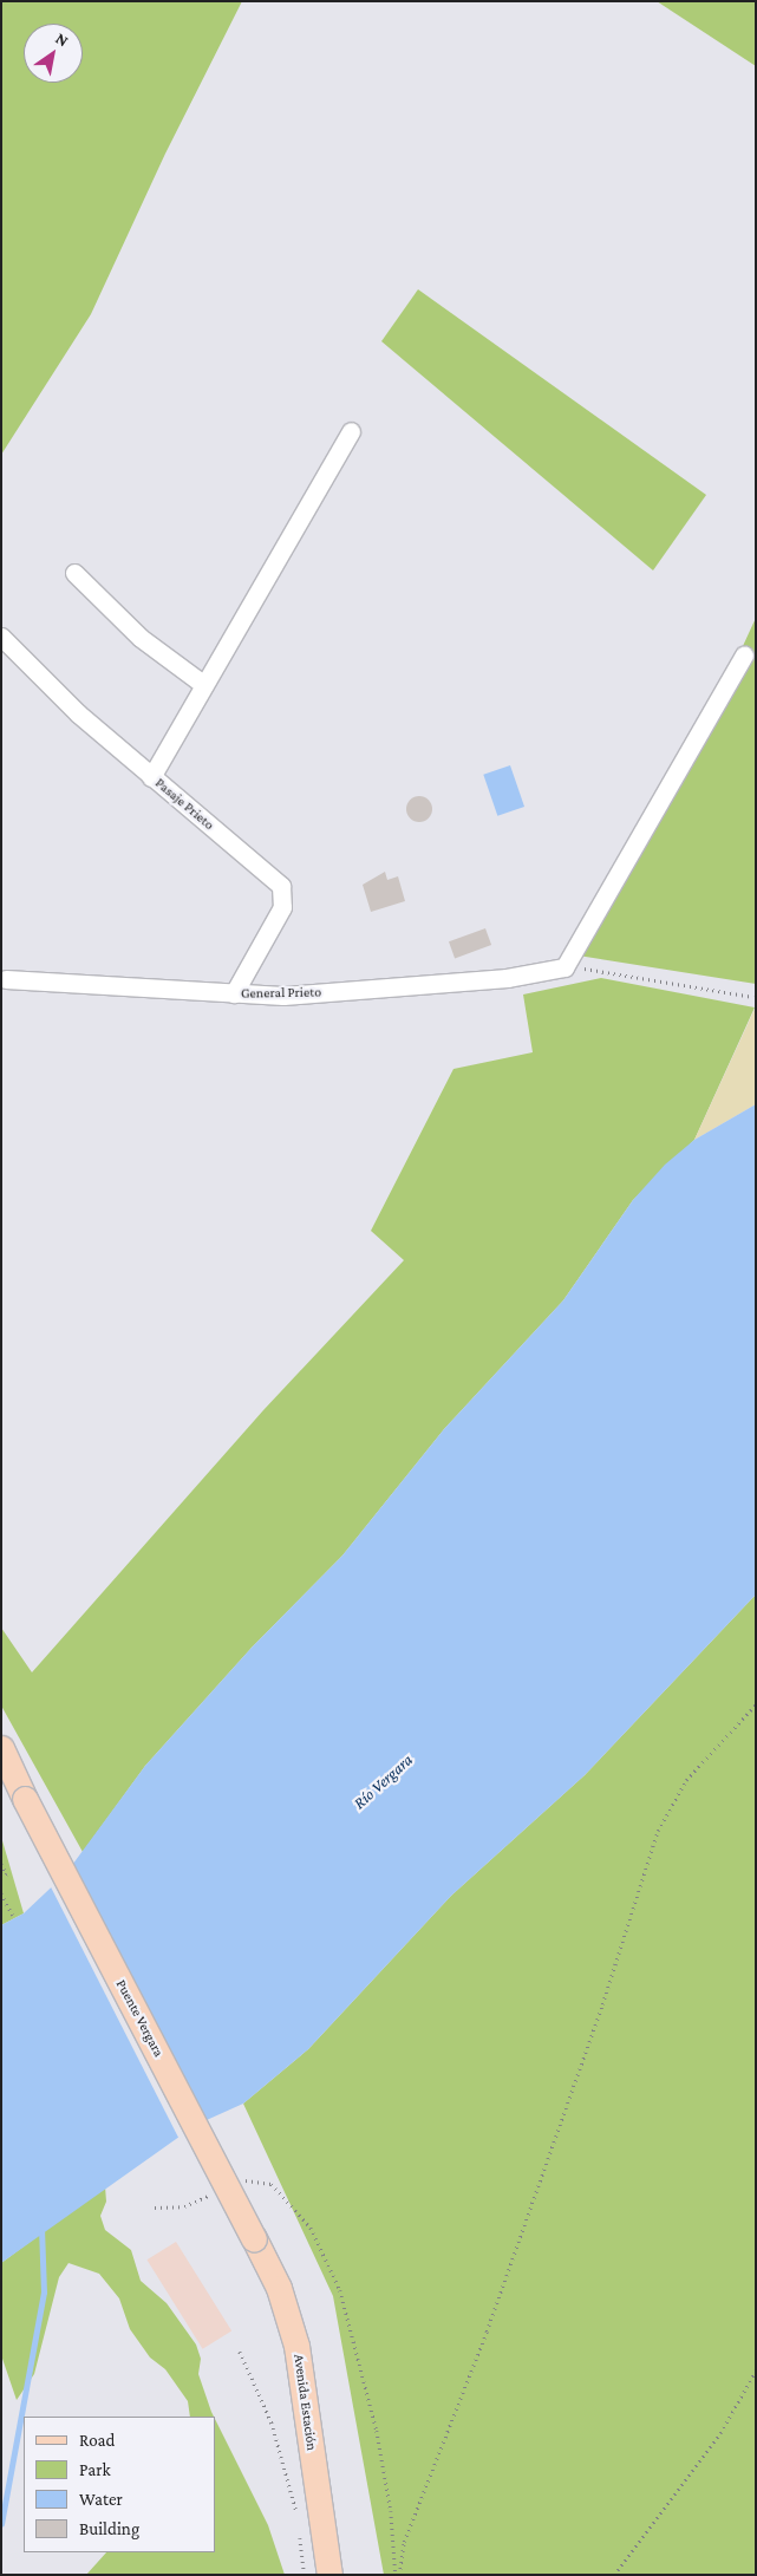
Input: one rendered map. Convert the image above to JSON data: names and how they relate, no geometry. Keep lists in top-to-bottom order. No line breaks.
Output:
{"streets":{"main road":["Puente Vergara","Avenida Estación"],"street":["Pasaje Prieto","General Prieto"]},"crossings":[["Pasaje Prieto","General Prieto"],["Puente Vergara","Avenida Estación"]],"water":["Río Vergara"],"legend":["Road","Park","Water","Building"],"north":"top right"}
